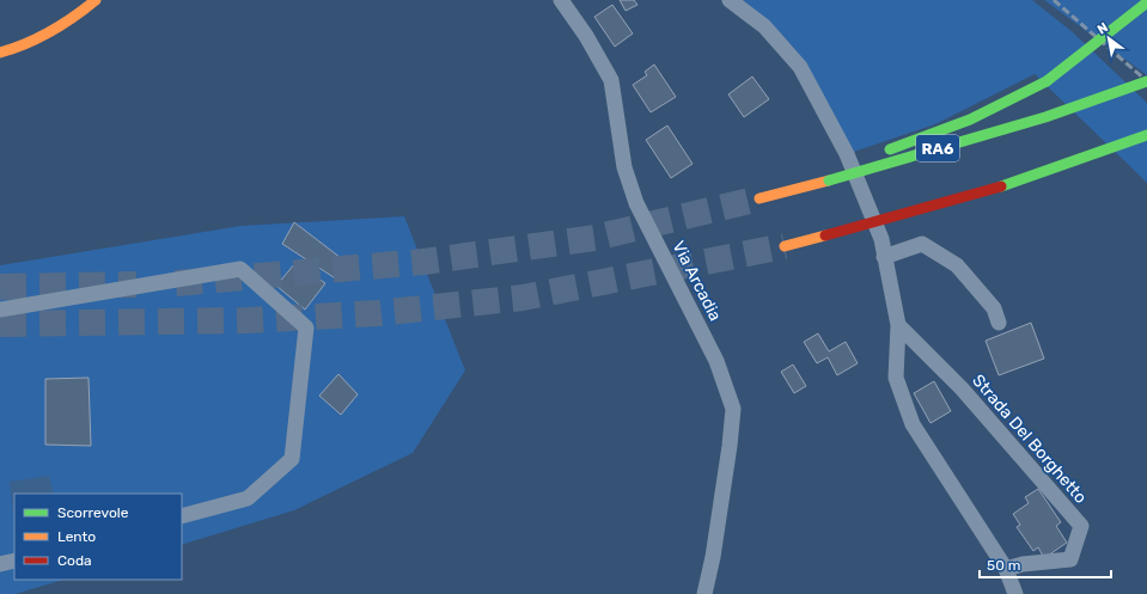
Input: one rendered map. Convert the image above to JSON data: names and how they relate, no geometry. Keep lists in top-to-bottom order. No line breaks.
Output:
{"streets":{"main road":["RA6"],"street":["Via Arcadia","Strada Del Borghetto"]},"legend":["Scorrevole","Lento","Coda"],"scale_bar":"50 m","north":"top left"}
